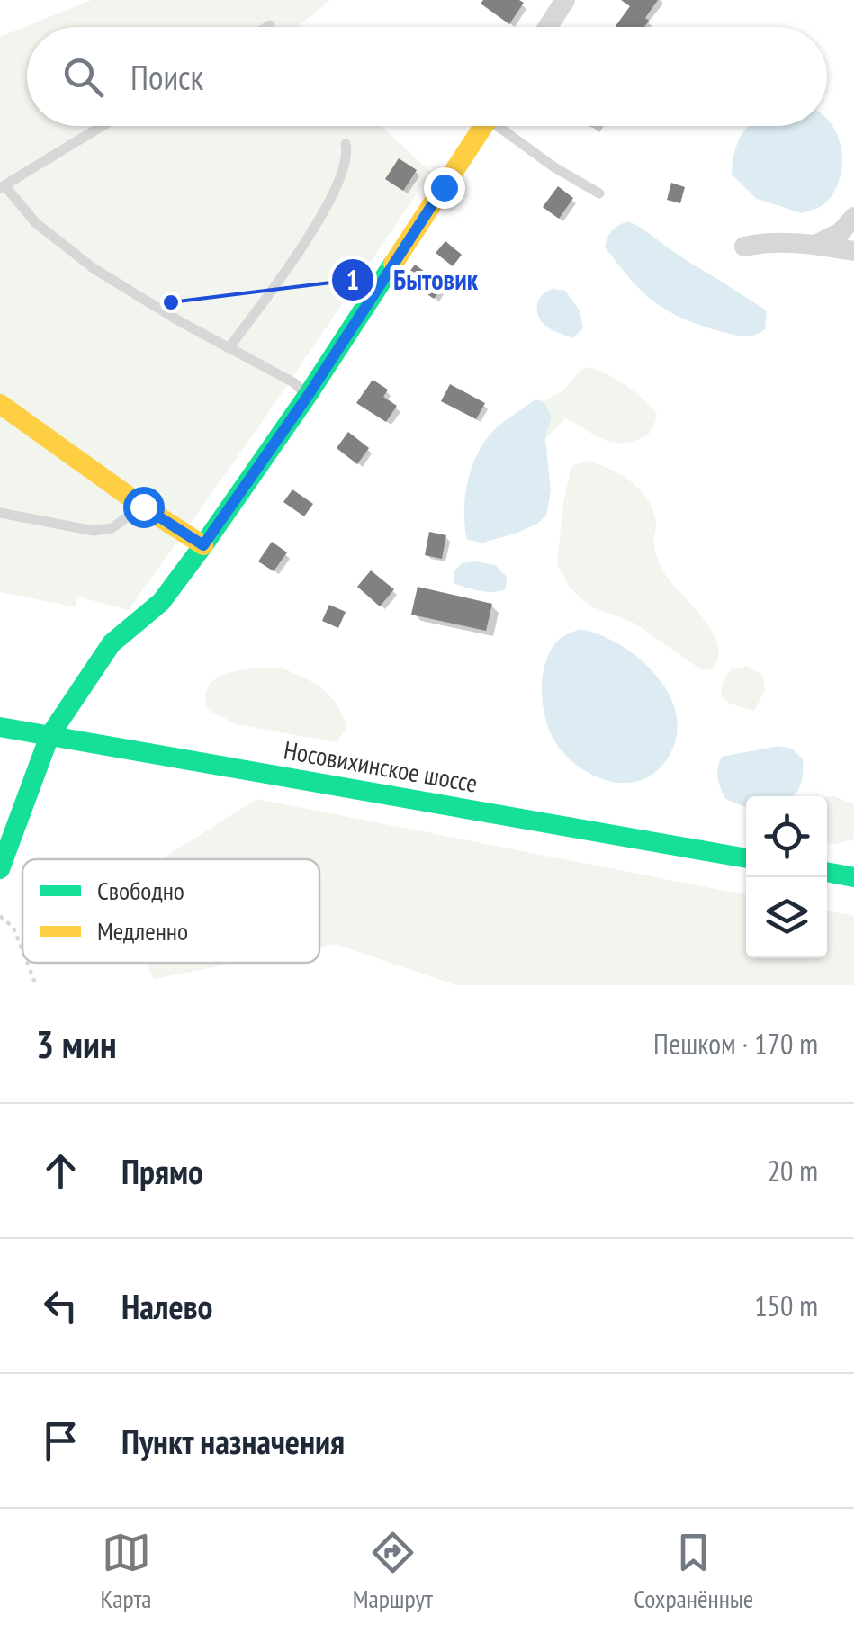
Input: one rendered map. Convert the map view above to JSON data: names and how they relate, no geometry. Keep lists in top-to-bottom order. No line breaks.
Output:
{"streets":{"street":["Носовихинское шоссе"]},"places":["Бытовик"],"legend":["Свободно","Медленно"],"page":{"search":"Поиск","heading":["3 мин","Пешком · 170 m"],"list":[["Прямо","20 m"],["Налево","150 m"],"Пункт назначения"],"nav":["Карта","Маршрут","Сохранённые"]}}
